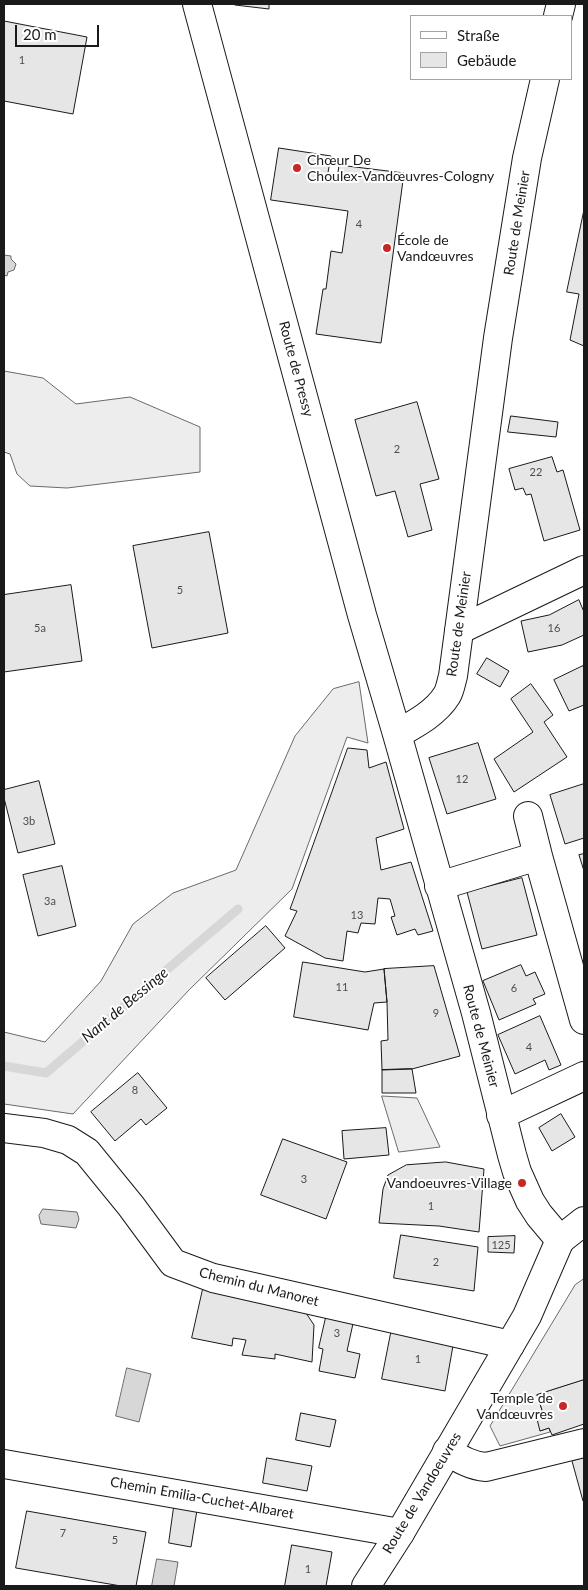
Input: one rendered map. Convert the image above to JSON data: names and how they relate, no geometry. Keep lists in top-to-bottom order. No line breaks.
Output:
{"streets":{"street":["Route de Meinier","Route de Pressy","Chemin du Manoret","Route de Vandoeuvres","Chemin Emilia-Cuchet-Albaret"]},"crossings":[["Route de Meinier","Route de Pressy"],["Route de Meinier","Route de Vandoeuvres"],["Chemin du Manoret","Route de Vandoeuvres"],["Route de Vandoeuvres","Chemin Emilia-Cuchet-Albaret"]],"water":["Nant de Bessinge"],"places":["Chœur De Choulex-Vandœuvres-Cologny","École de Vandœuvres","Vandoeuvres-Village","Temple de Vandœuvres"],"house_numbers":["1","4","2","22","5","5a","16","12","3b","3a","13","11","6","9","4","8","3","1","125","2","3","1","7","5","1"],"legend":["Straße","Gebäude"],"scale_bar":"20 m"}
